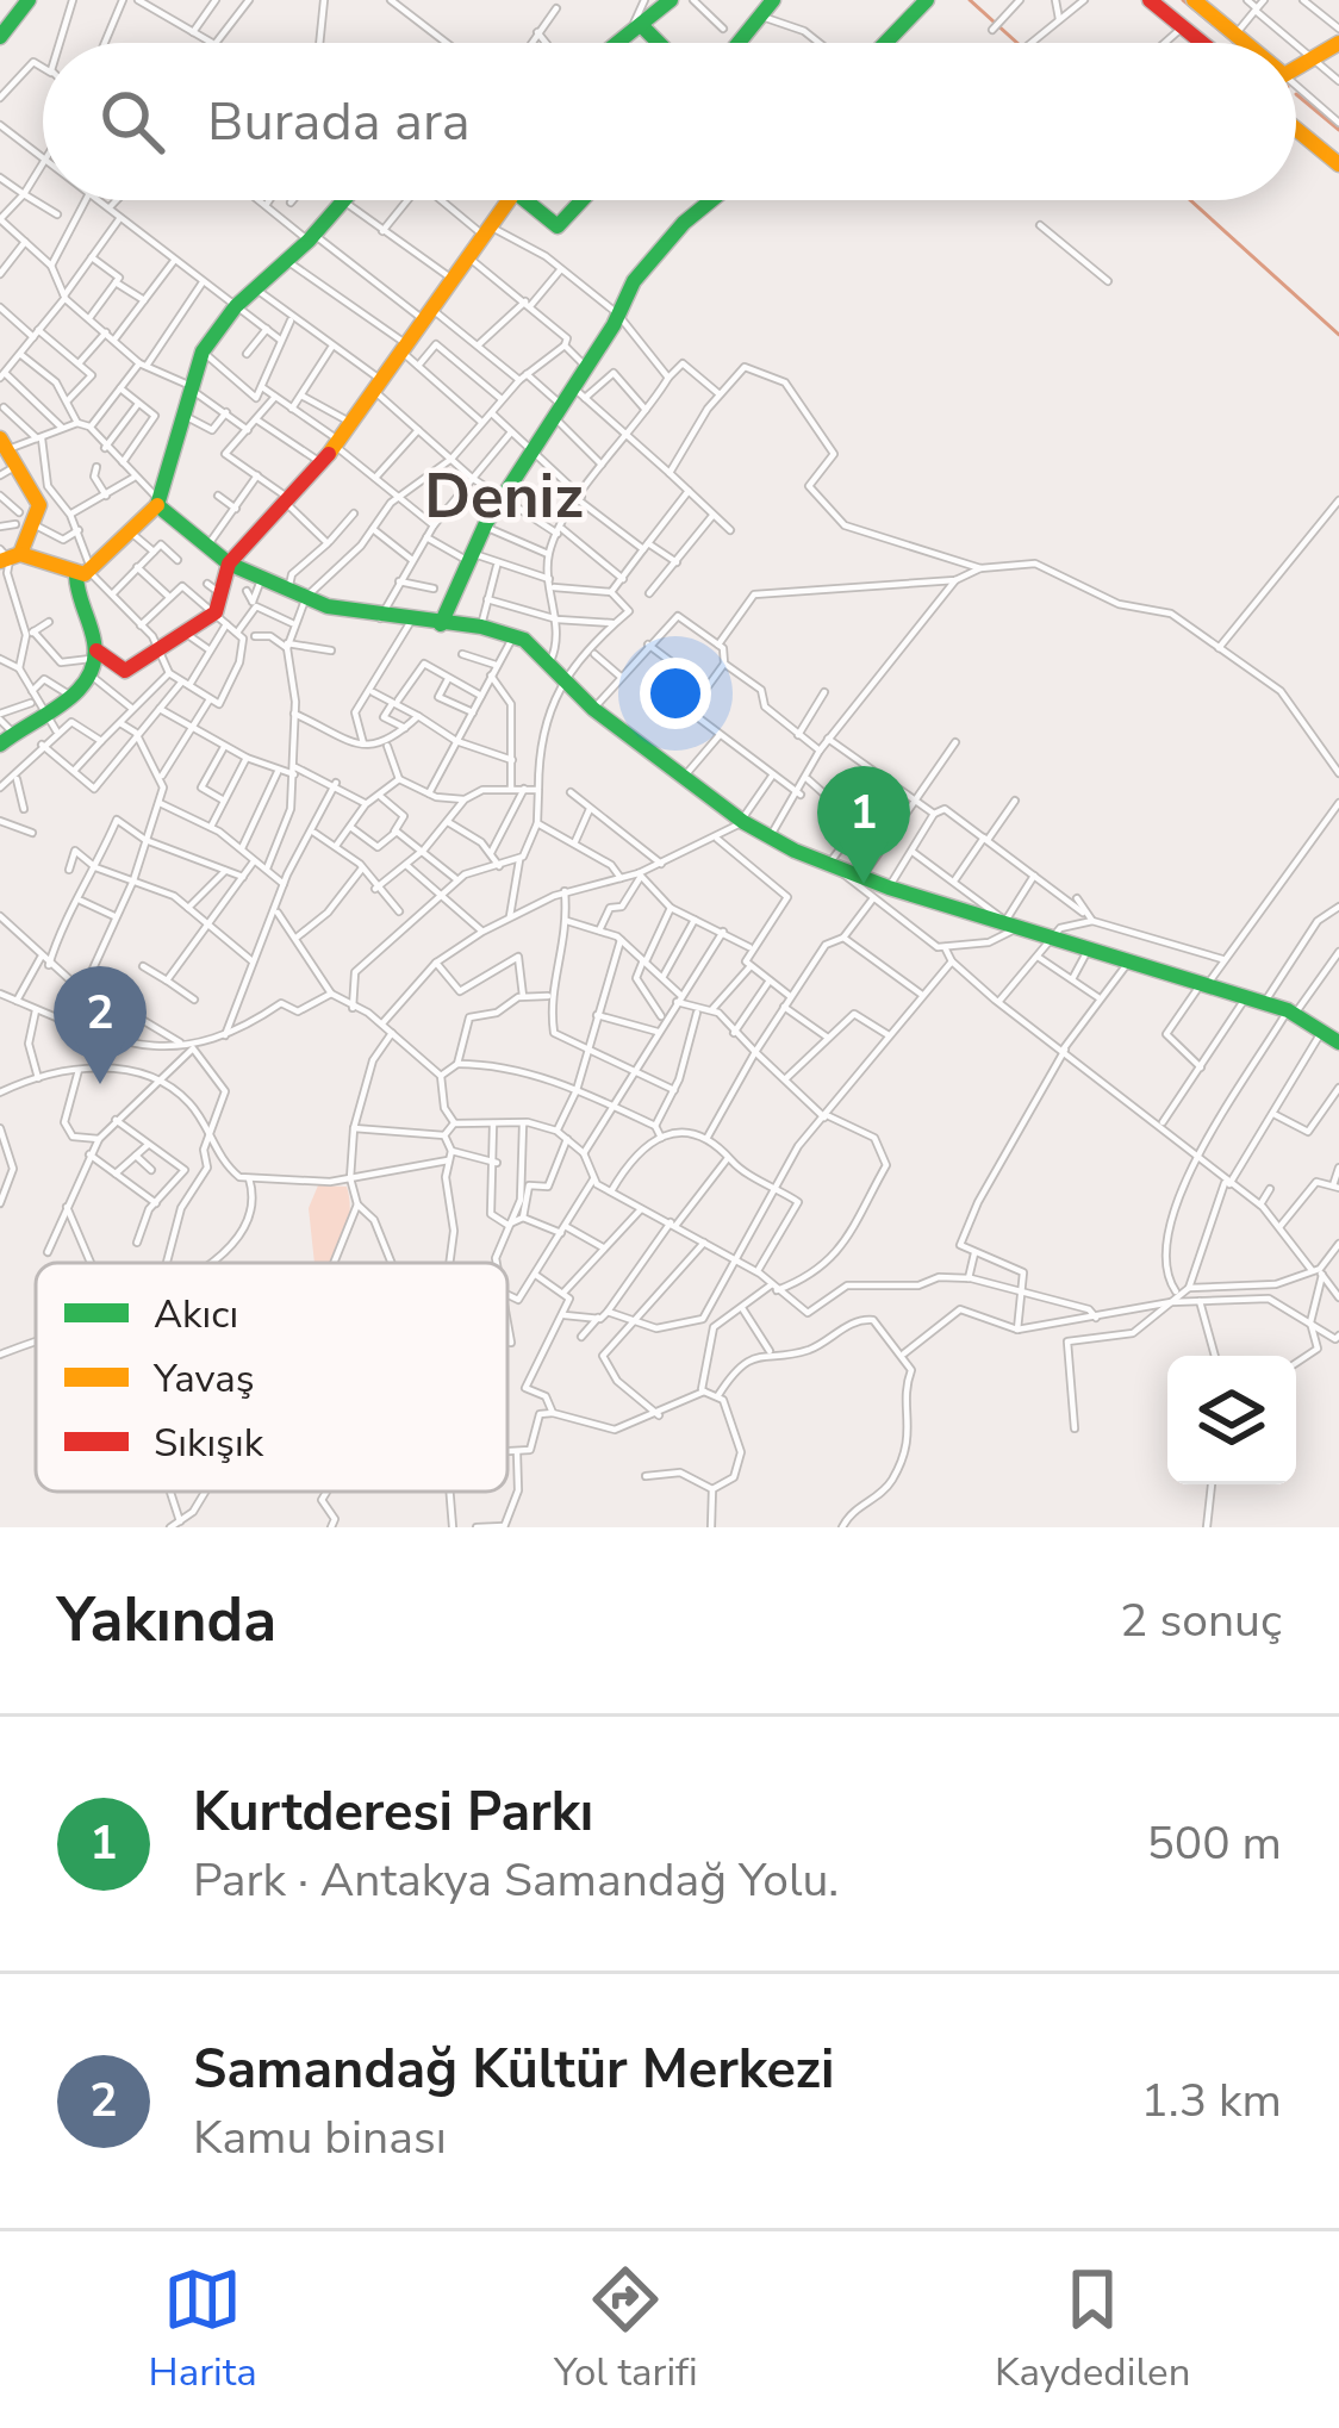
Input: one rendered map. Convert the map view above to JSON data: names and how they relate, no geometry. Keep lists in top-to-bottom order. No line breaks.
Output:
{"districts":["Deniz"],"legend":["Akıcı","Yavaş","Sıkışık"],"page":{"search":"Burada ara","pins":["1","2"],"heading":["Yakında","2 sonuç"],"list":[{"mark":"1","name":"Kurtderesi Parkı","note":"Park · Antakya Samandağ Yolu.","value":"500 m"},{"mark":"2","name":"Samandağ Kültür Merkezi","note":"Kamu binası","value":"1.3 km"}],"nav":["Harita","Yol tarifi","Kaydedilen"]}}
